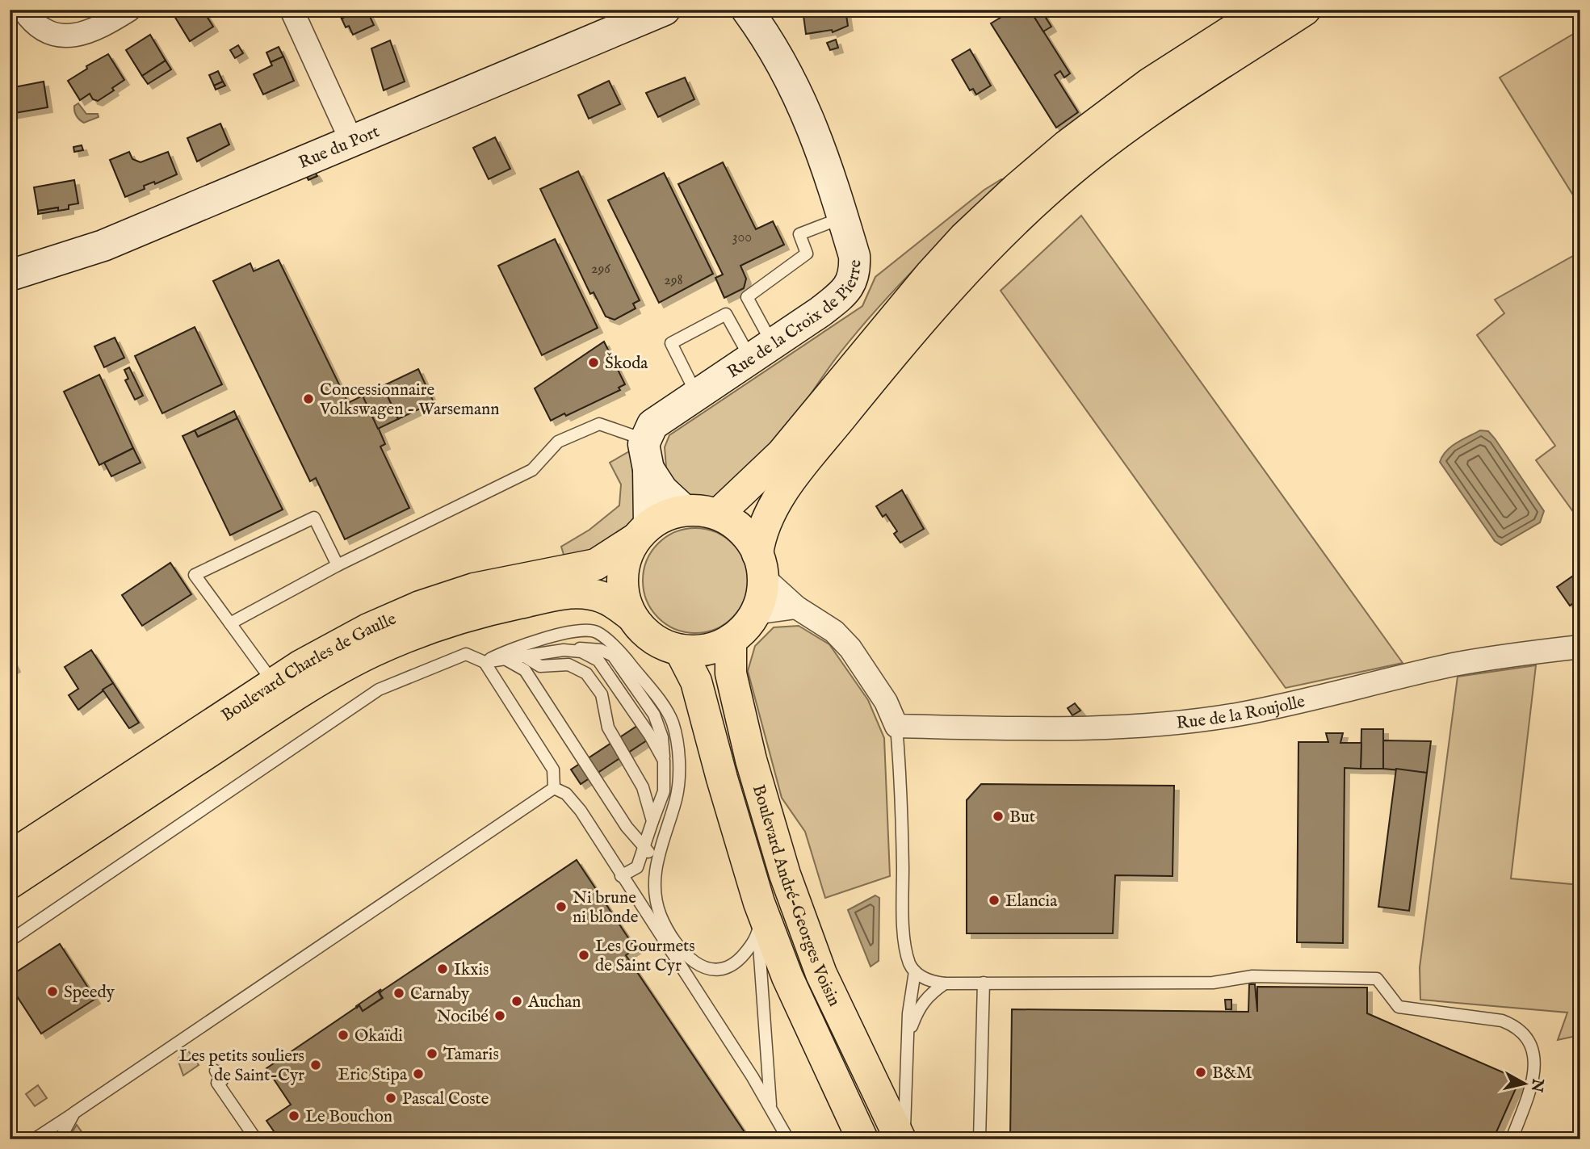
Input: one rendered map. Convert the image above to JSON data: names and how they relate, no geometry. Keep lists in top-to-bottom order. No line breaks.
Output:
{"streets":{"main road":["Boulevard Charles de Gaulle","Boulevard André-Georges Voisin"],"street":["Rue du Port","Rue de la Croix de Pierre","Rue de la Roujolle"]},"crossings":[["Boulevard Charles de Gaulle","Boulevard André-Georges Voisin"]],"places":["Škoda","Concessionnaire Volkswagen - Warsemann","But","Elancia","Ni brune ni blonde","Les Gourmets de Saint Cyr","Ikxis","Speedy","Carnaby","Auchan","Nocibé","Okaïdi","Tamaris","Les petits souliers de Saint-Cyr","B&M","Eric Stipa","Pascal Coste","Le Bouchon"],"house_numbers":["300","296","298"],"north":"right"}
